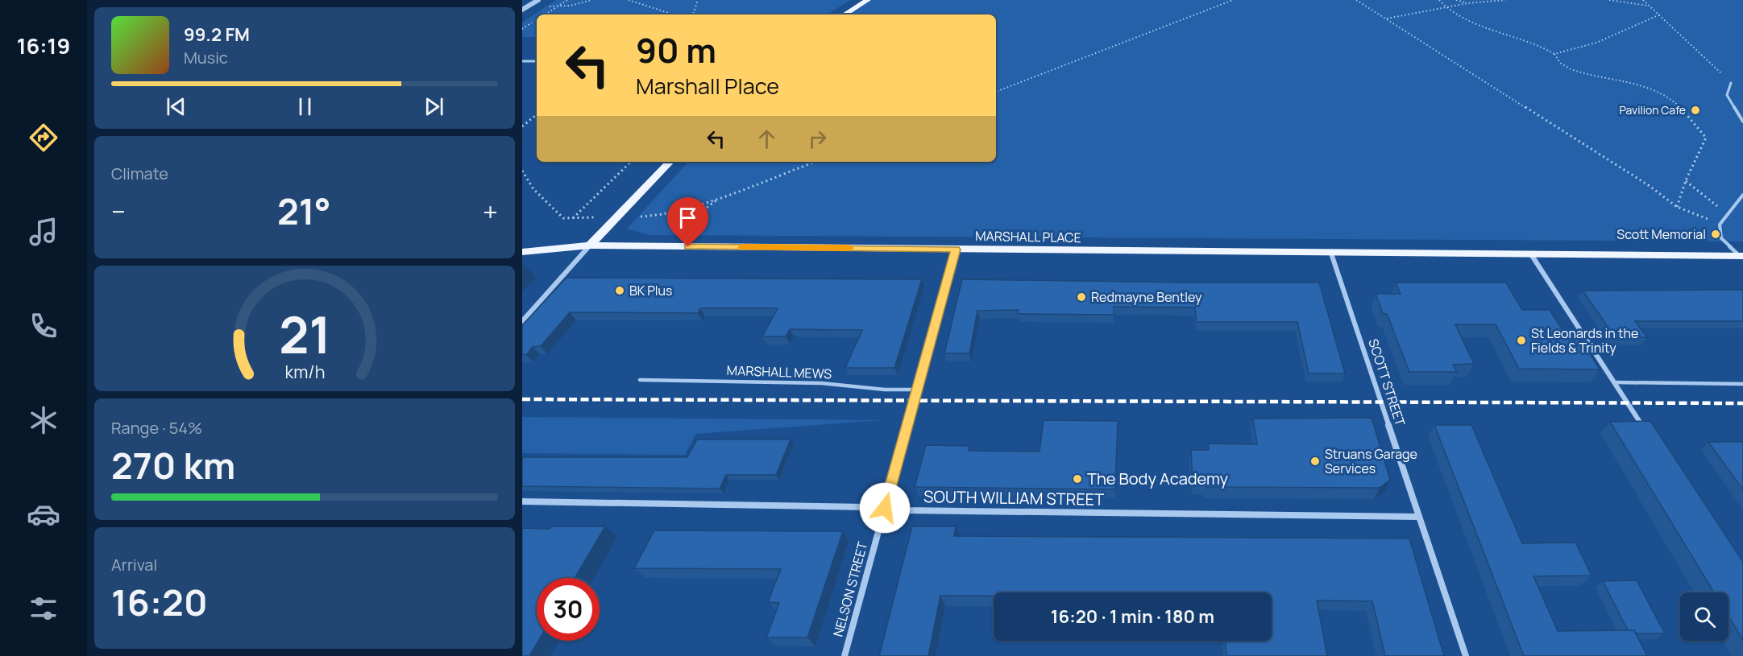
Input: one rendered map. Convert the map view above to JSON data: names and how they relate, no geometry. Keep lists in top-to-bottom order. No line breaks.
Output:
{"streets":{"main road":["MARSHALL PLACE"],"street":["SCOTT STREET","SOUTH WILLIAM STREET","NELSON STREET"],"lane":["MARSHALL MEWS"]},"crossings":[["MARSHALL PLACE","SCOTT STREET"],["MARSHALL PLACE","NELSON STREET"],["MARSHALL MEWS","NELSON STREET"],["SCOTT STREET","SOUTH WILLIAM STREET"],["SOUTH WILLIAM STREET","NELSON STREET"]],"places":["Pavilion Cafe","Scott Memorial","BK Plus","Redmayne Bentley","St Leonards in the Fields & Trinity","Struans Garage Services","The Body Academy"],"page":{"tabs":"16:19","turn":["90 m","Marshall Place"],"song":["99.2 FM","Music"],"tile":["Climate",["Range · 54%","270 km"],["Arrival","16:20"]],"heat":["−","21°","+"],"limit":"30","trip":"16:20 · 1 min · 180 m","gauge":["21","km/h"]}}
